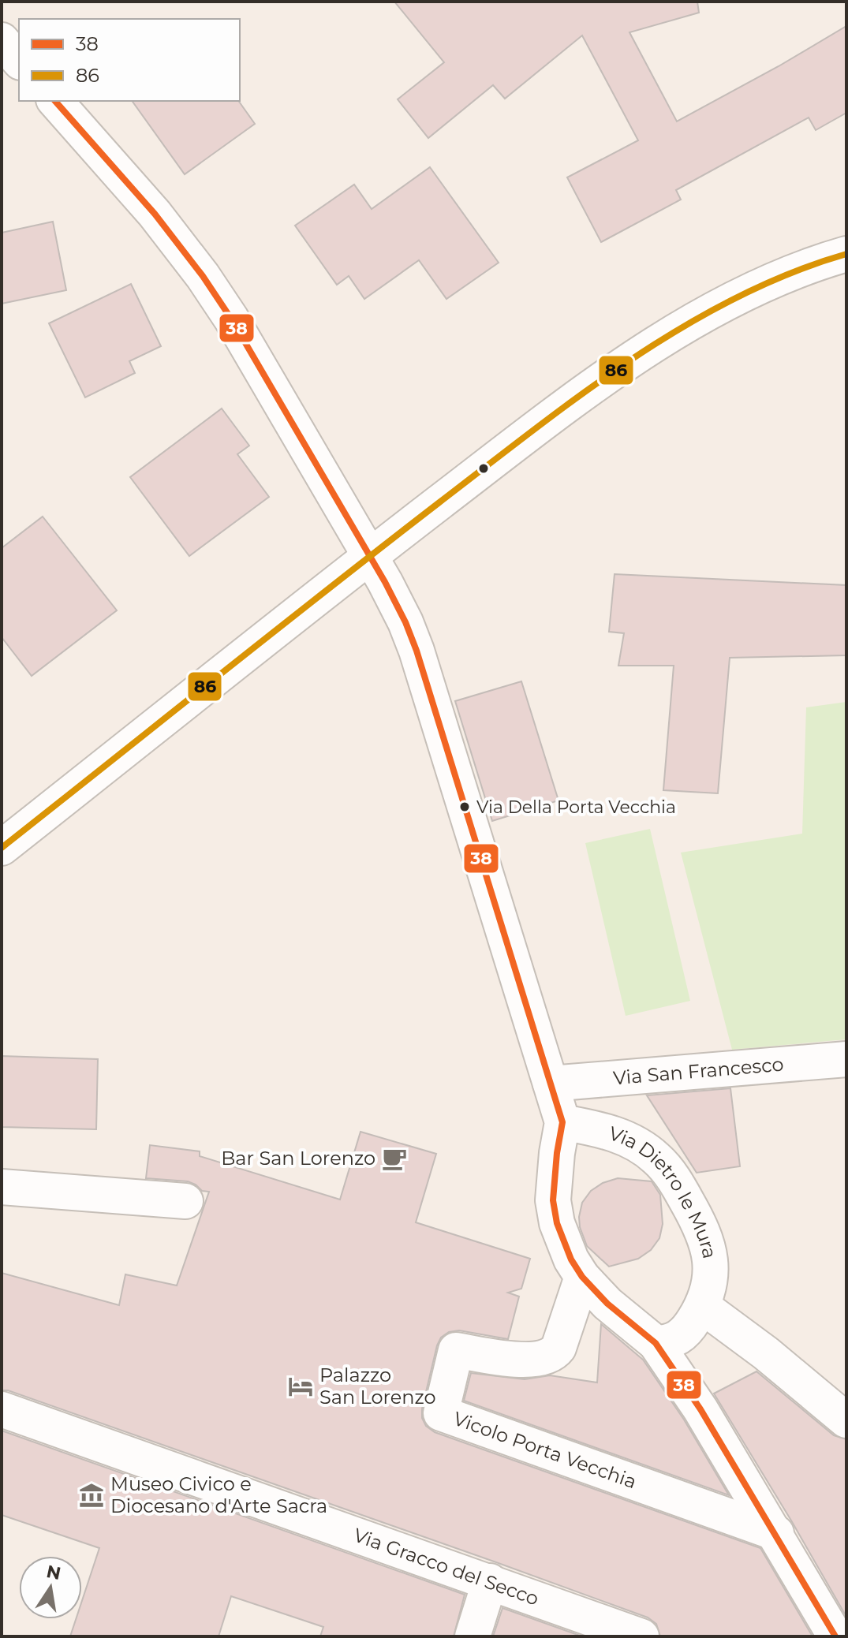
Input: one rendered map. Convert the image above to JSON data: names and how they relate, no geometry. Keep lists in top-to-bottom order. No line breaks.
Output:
{"streets":{"street":["Via San Francesco","Via Dietro le Mura","Vicolo Porta Vecchia","Via Gracco del Secco"]},"places":{"other":["Via Della Porta Vecchia"],"cafe":["Bar San Lorenzo"],"hotel":["Palazzo San Lorenzo"],"museum":["Museo Civico e Diocesano d'Arte Sacra"]},"lines":["transit line 38","transit line 86"],"legend":["38","86"],"north":"top"}
